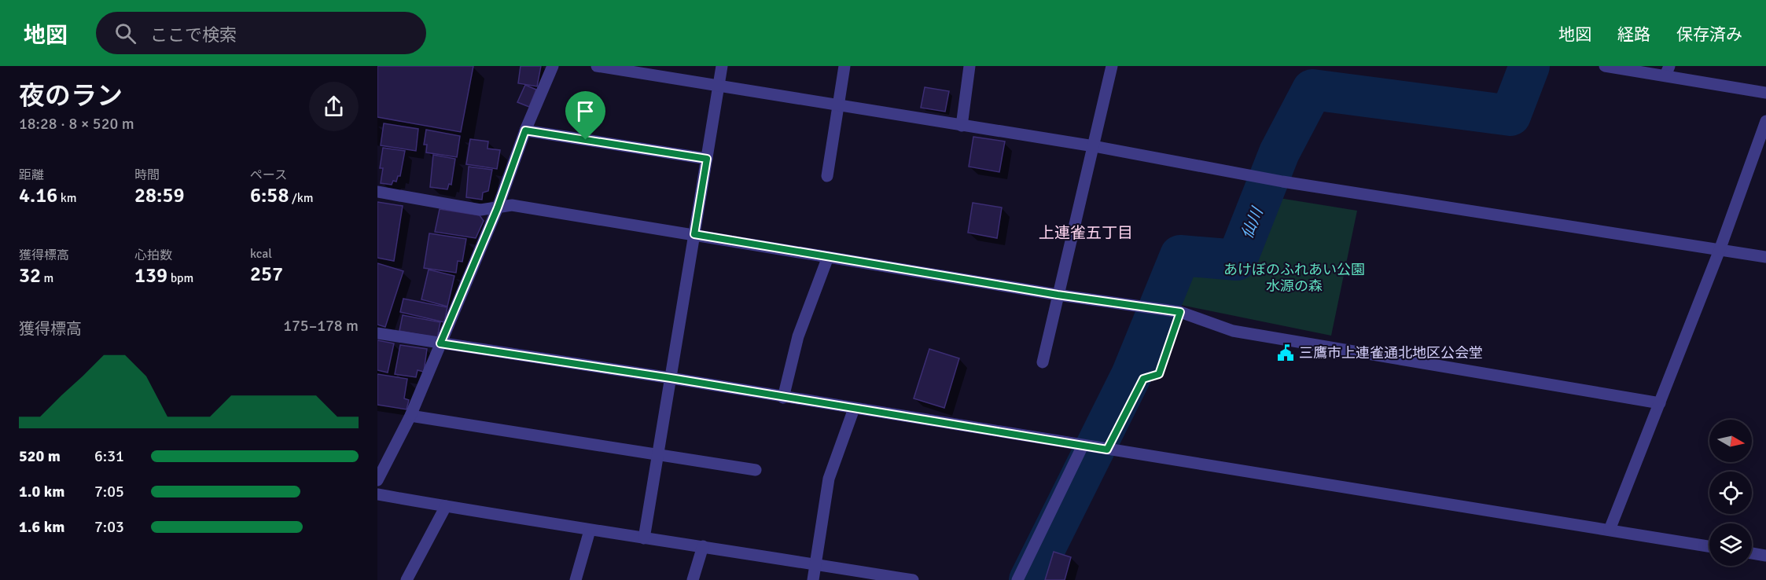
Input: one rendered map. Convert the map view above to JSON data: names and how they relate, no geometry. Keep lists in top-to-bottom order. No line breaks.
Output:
{"districts":["上連雀五丁目"],"water":["仙川"],"parks":["あけぼのふれあい公園 水源の森"],"places":{"public building":["三鷹市上連雀通北地区公会堂"]},"north":"right","page":{"header":"地図","search":"ここで検索","nav":["地図","経路","保存済み"],"heading":["夜のラン","18:28 · 8 × 520 m"],"stats":[["距離","4.16 km"],["時間","28:59"],["ペース","6:58 /km"],["獲得標高","32 m"],["心拍数","139 bpm"],["kcal","257"]],"chart":["獲得標高","175–178 m"],"list":[{"name":"520 m","note":"6:31"},{"name":"1.0 km","note":"7:05"},{"name":"1.6 km","note":"7:03"}]}}
